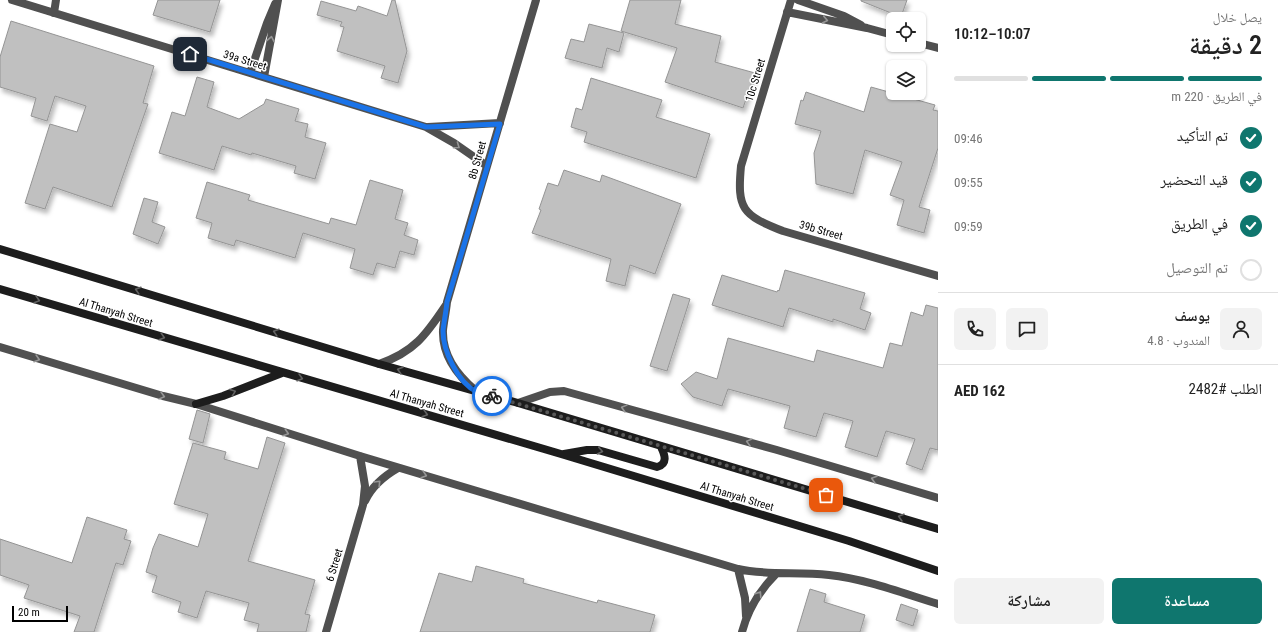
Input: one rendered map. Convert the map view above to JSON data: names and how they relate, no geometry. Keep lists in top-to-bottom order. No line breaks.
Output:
{"streets":{"main road":["Al Thanyah Street"],"street":["39a Street","10c Street","8b Street","39b Street","6 Street"]},"crossings":[["39a Street","8b Street"],["10c Street","39b Street"]],"scale_bar":"20 m","page":{"heading":["2 دقيقة","يصل خلال","10:07–10:12"],"panel":["يوسف","المندوب · 4.8","الطلب #2482","AED 162"],"bar":"في الطريق · 220 m","list":[["تم التأكيد","09:46"],["قيد التحضير","09:55"],["في الطريق","09:59"],"تم التوصيل"],"buttons":["مساعدة","مشاركة"],"scale":"20 m"}}
